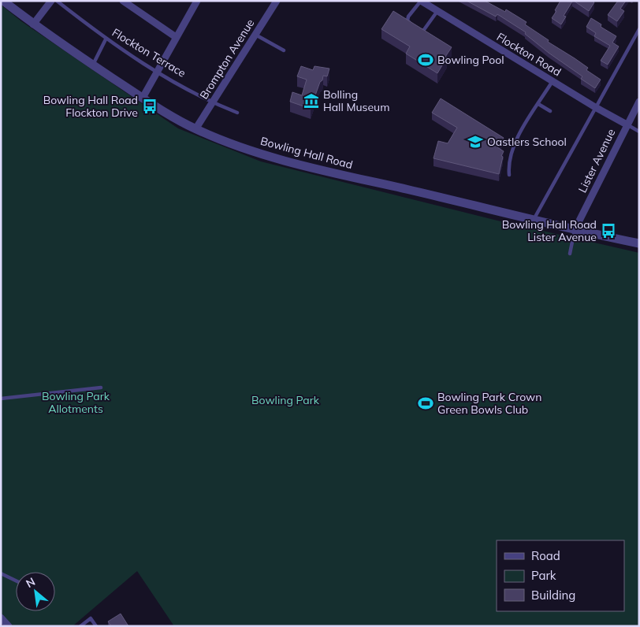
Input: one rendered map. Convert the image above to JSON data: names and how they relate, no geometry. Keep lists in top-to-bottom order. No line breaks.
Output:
{"streets":{"street":["Flockton Road","Brompton Avenue","Bowling Hall Road","Lister Avenue"],"lane":["Flockton Terrace"]},"crossings":[["Flockton Terrace","Brompton Avenue"],["Flockton Road","Lister Avenue"],["Brompton Avenue","Bowling Hall Road"],["Bowling Hall Road","Lister Avenue"]],"parks":["Bowling Park Allotments","Bowling Park"],"places":{"sports":["Bowling Pool","Bowling Park Crown Green Bowls Club"],"museum":["Bolling Hall Museum"],"bus stop":["Bowling Hall Road Flockton Drive","Bowling Hall Road Lister Avenue"],"school or university":["Oastlers School"]},"legend":["Road","Park","Building"],"north":"top left"}
